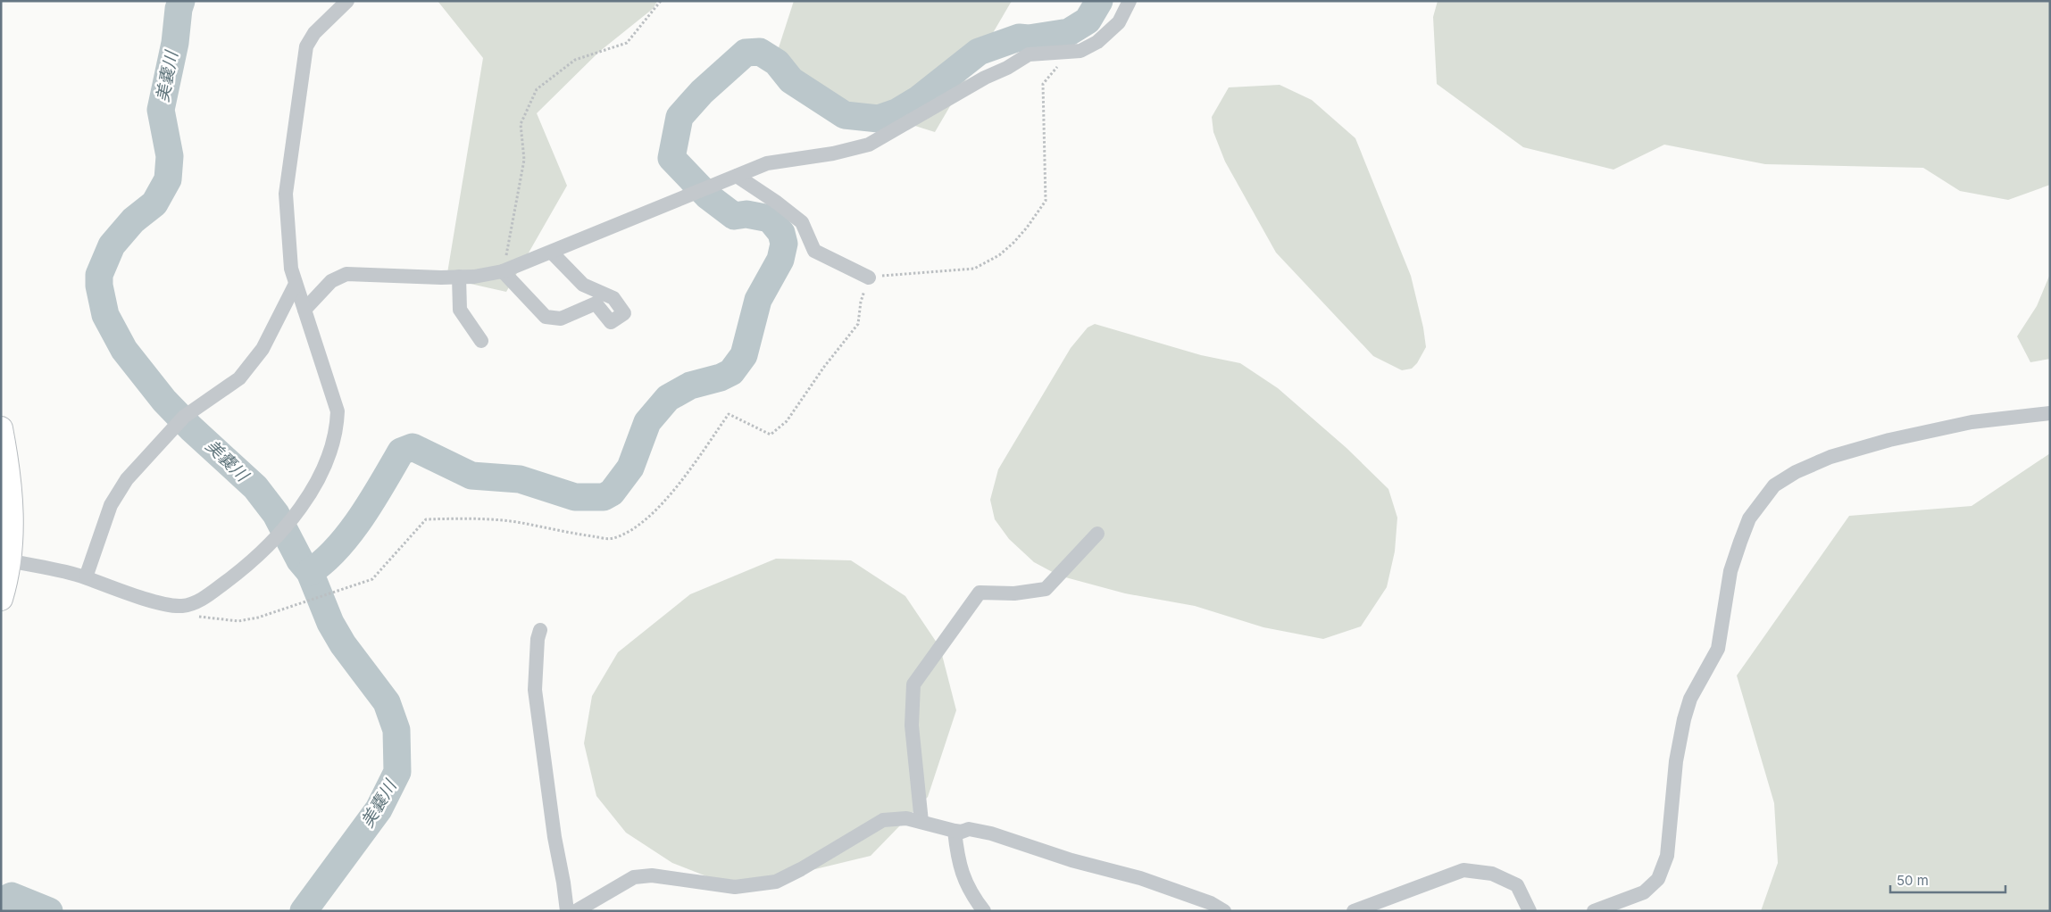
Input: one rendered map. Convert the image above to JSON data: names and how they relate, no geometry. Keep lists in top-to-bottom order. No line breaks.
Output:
{"water":["美嚢川"],"scale_bar":"50 m"}
